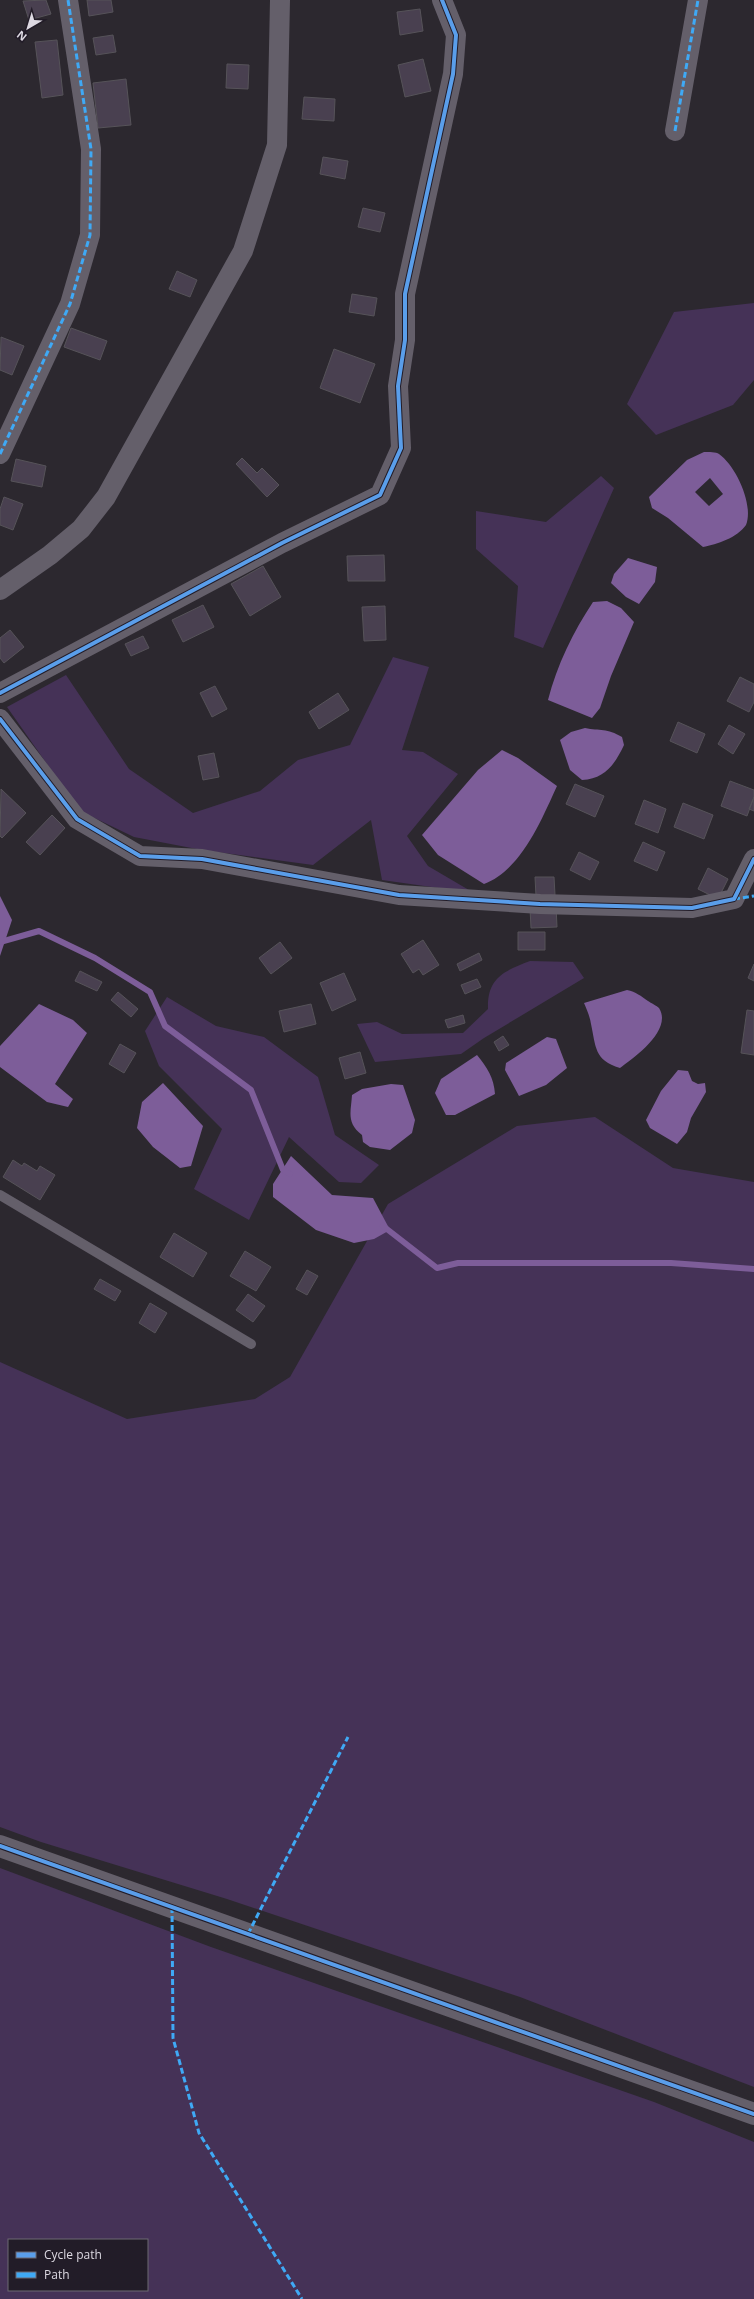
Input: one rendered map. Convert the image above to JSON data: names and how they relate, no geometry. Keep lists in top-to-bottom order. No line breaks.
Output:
{"legend":["Cycle path","Path"],"north":"bottom left"}
